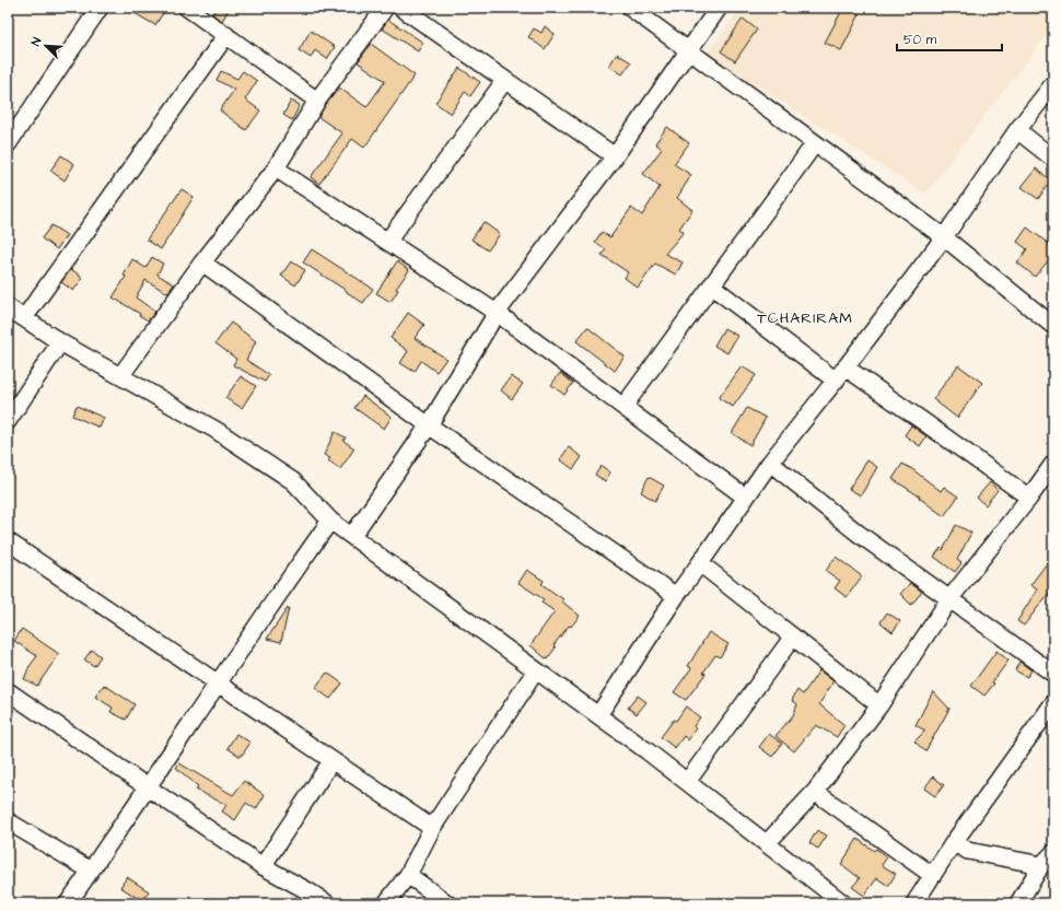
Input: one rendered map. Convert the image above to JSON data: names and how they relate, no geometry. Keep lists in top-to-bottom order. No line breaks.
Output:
{"districts":["TCHARIRAM"],"scale_bar":"50 m","north":"top left"}
